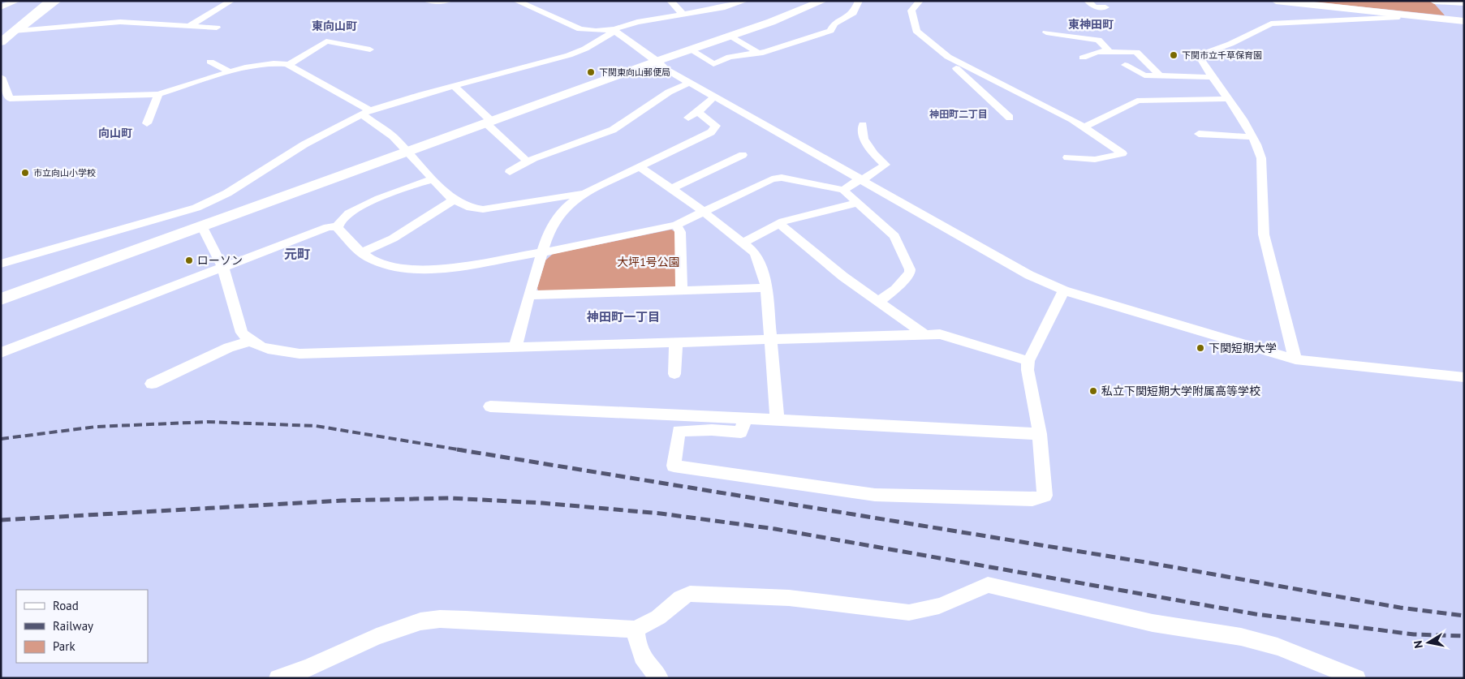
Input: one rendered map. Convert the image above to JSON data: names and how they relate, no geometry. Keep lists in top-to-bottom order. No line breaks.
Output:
{"districts":["東神田町","東向山町","神田町二丁目","向山町","元町","神田町一丁目"],"parks":["大坪1号公園"],"places":["下関市立千草保育園","下関東向山郵便局","市立向山小学校","ローソン","下関短期大学","私立下関短期大学附属高等学校"],"legend":["Road","Railway","Park"],"north":"left"}
